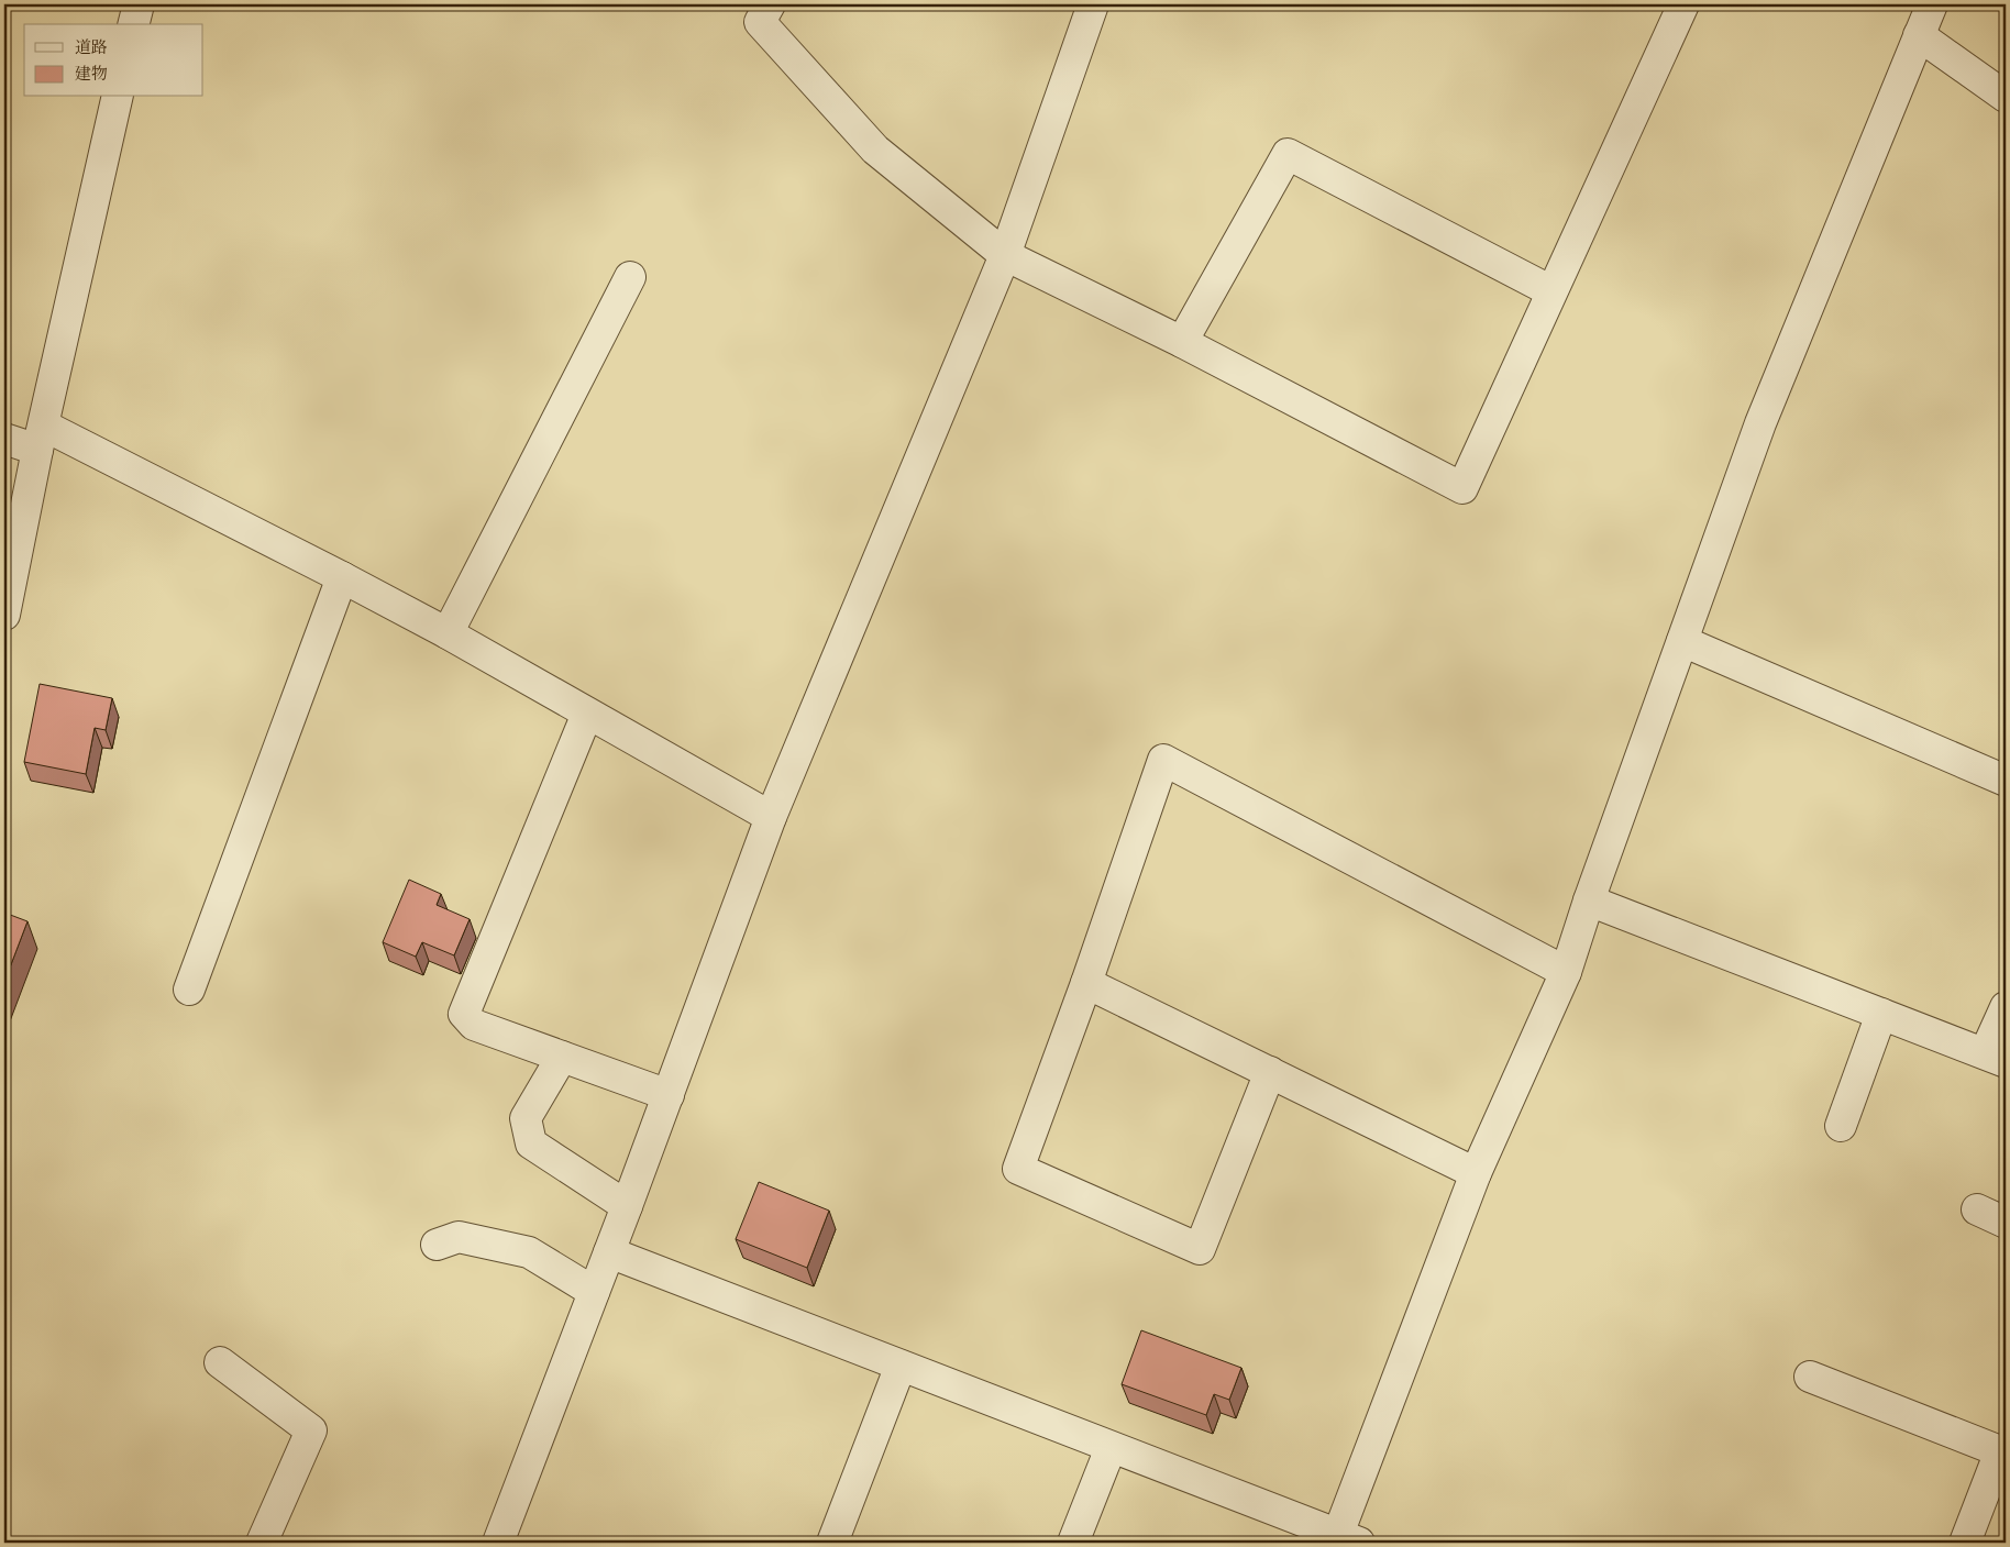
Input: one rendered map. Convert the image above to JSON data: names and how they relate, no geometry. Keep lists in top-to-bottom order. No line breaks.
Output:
{"legend":["道路","建物"]}
